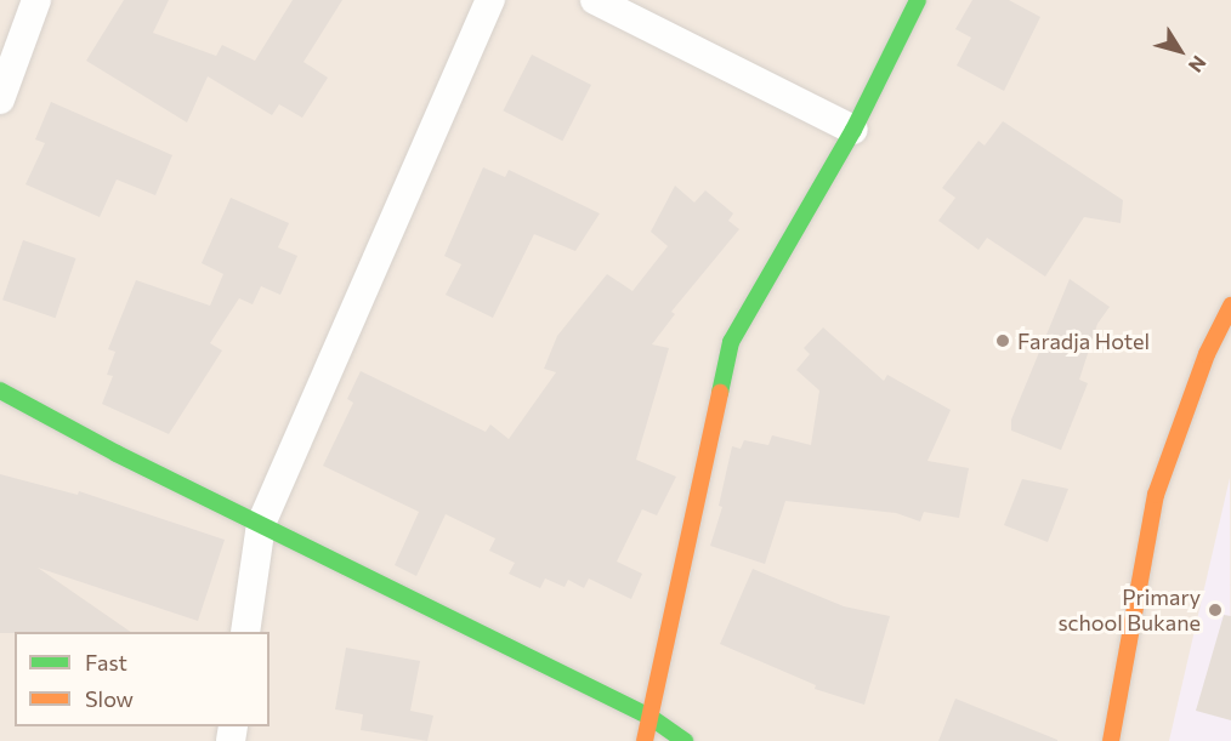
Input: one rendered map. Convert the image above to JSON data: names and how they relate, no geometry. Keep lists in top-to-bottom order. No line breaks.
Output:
{"places":["Faradja Hotel","Primary school Bukane"],"legend":["Fast","Slow"],"north":"bottom right"}
